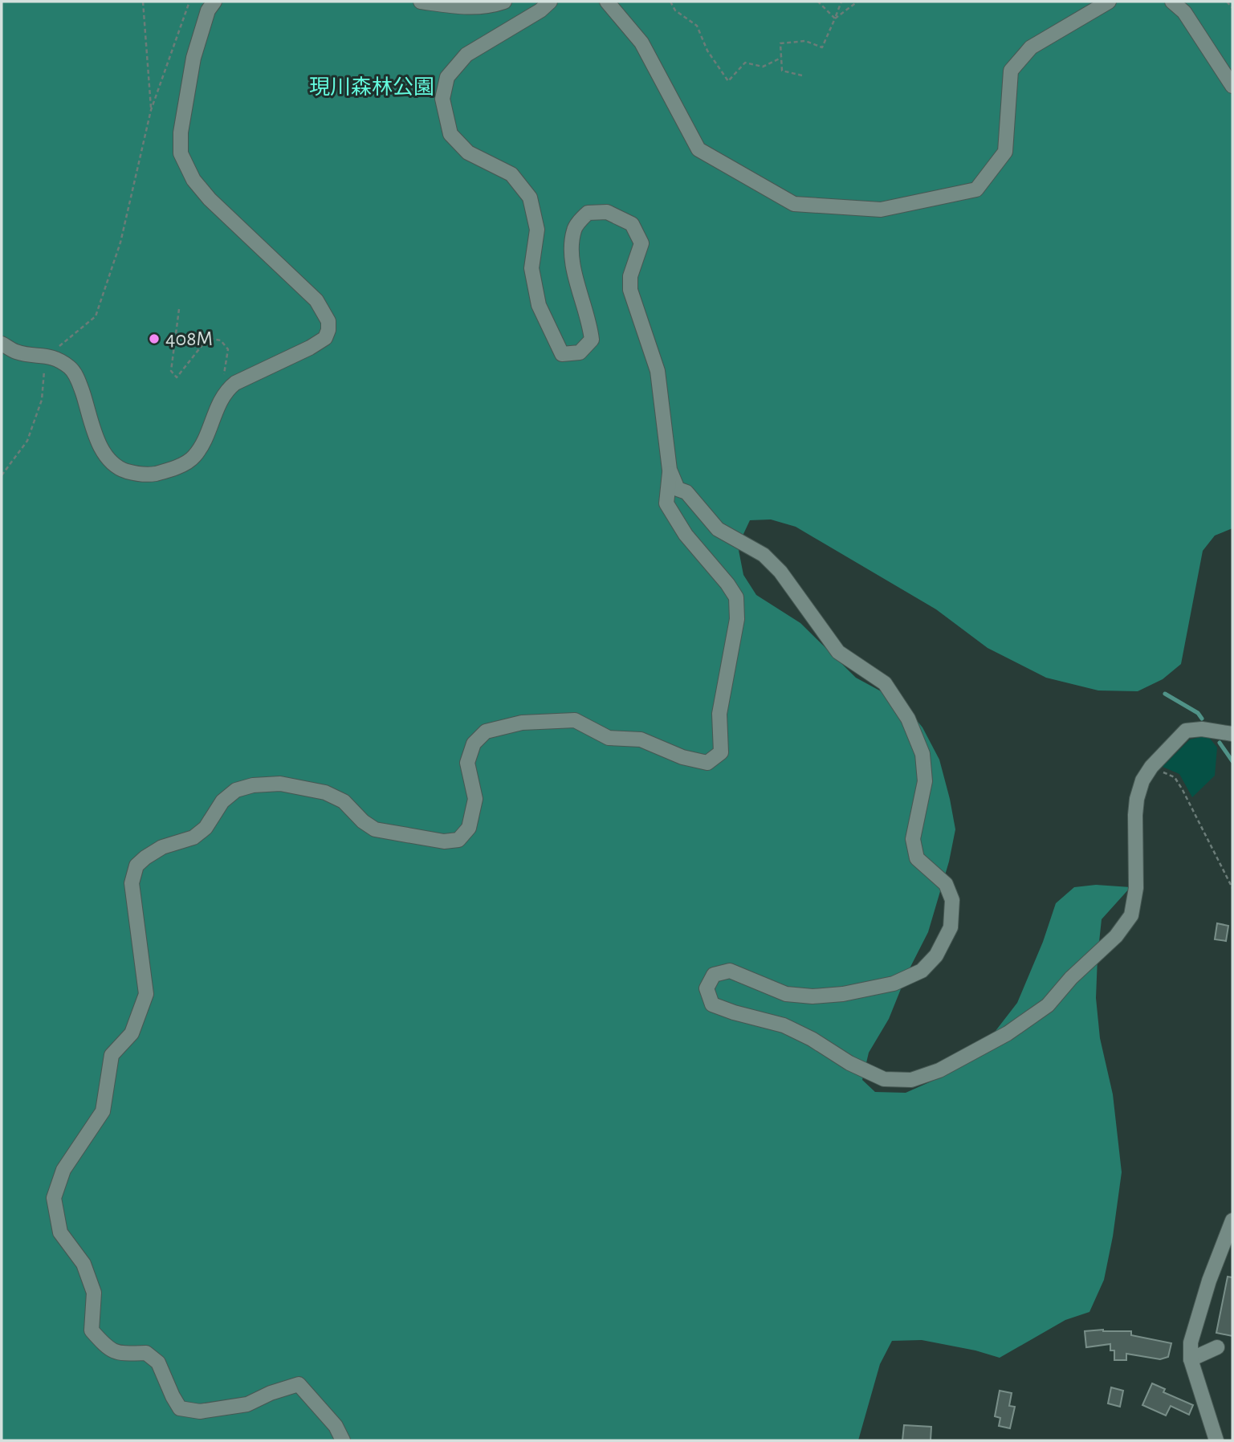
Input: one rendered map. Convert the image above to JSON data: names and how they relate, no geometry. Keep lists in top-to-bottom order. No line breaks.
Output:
{"parks":["現川森林公園"],"places":["408M"]}
